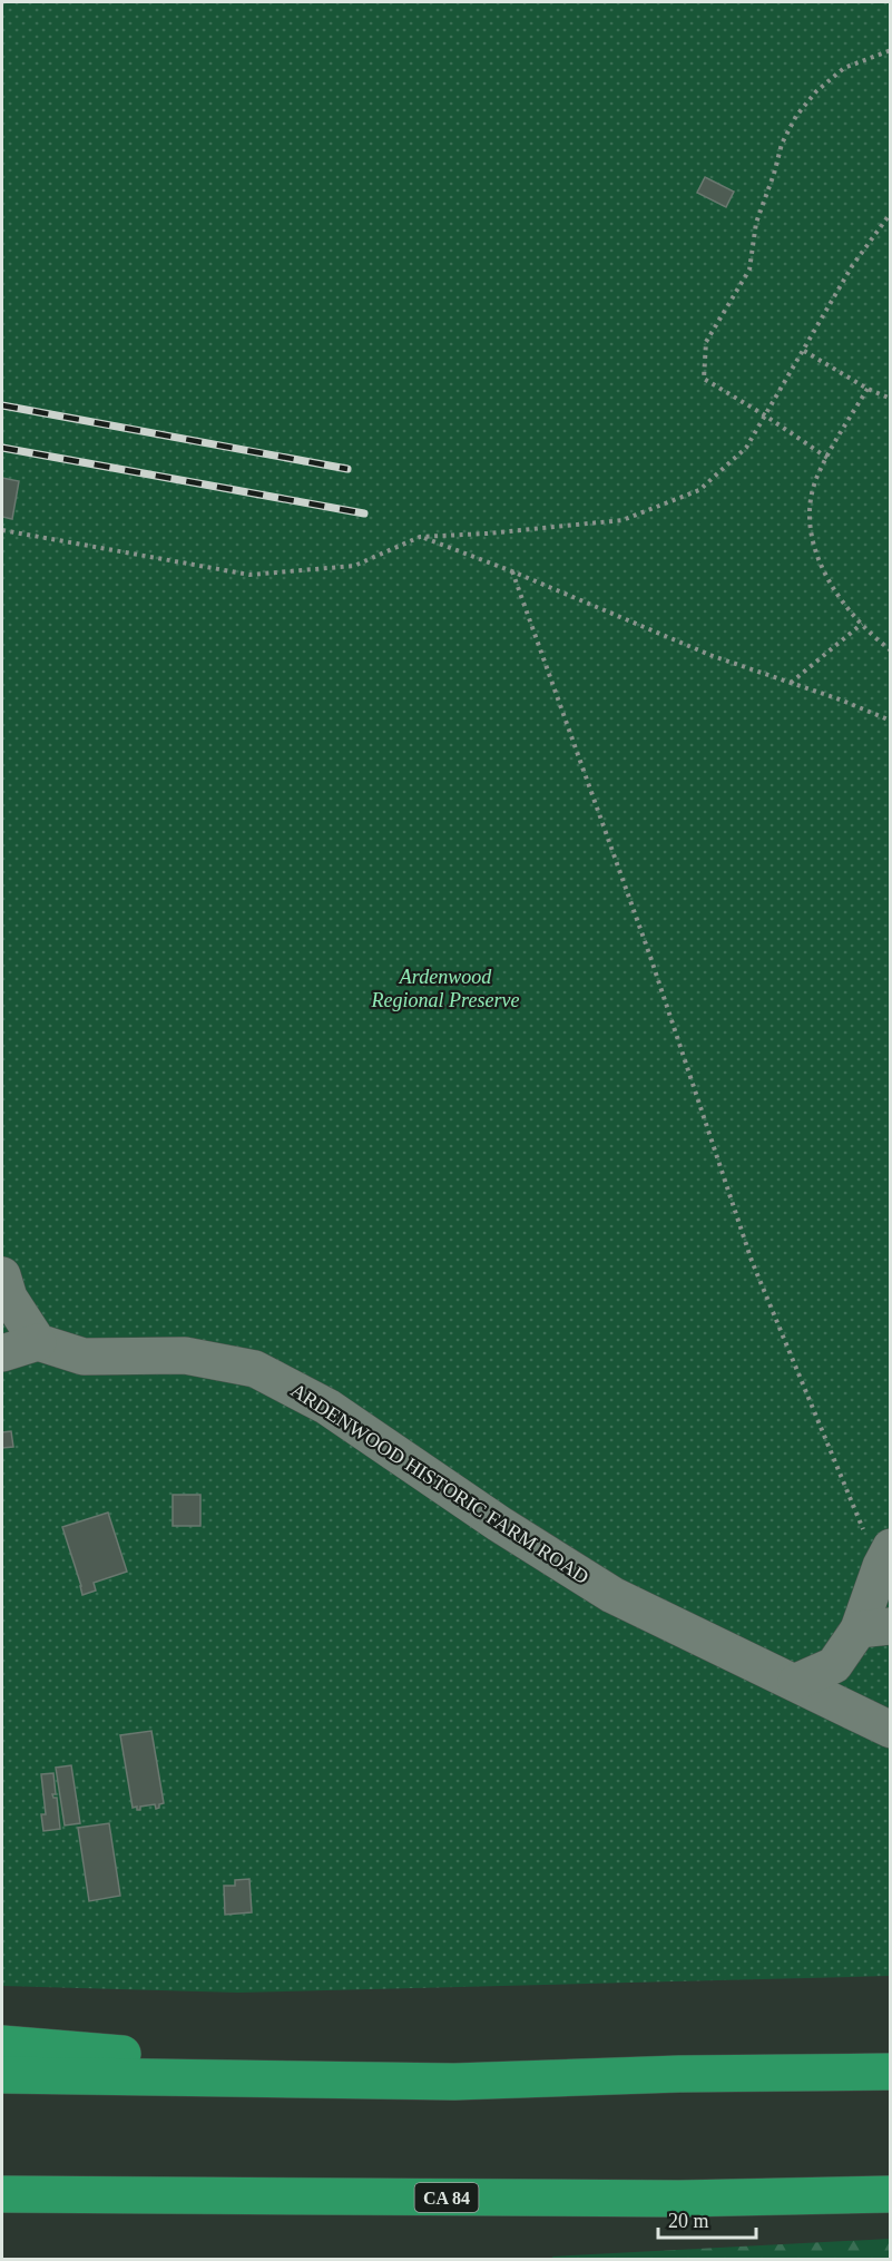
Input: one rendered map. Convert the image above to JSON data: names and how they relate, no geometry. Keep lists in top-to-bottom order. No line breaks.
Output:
{"streets":{"highway":["CA 84"],"street":["ARDENWOOD HISTORIC FARM ROAD"]},"parks":["Ardenwood Regional Preserve"],"scale_bar":"20 m"}
